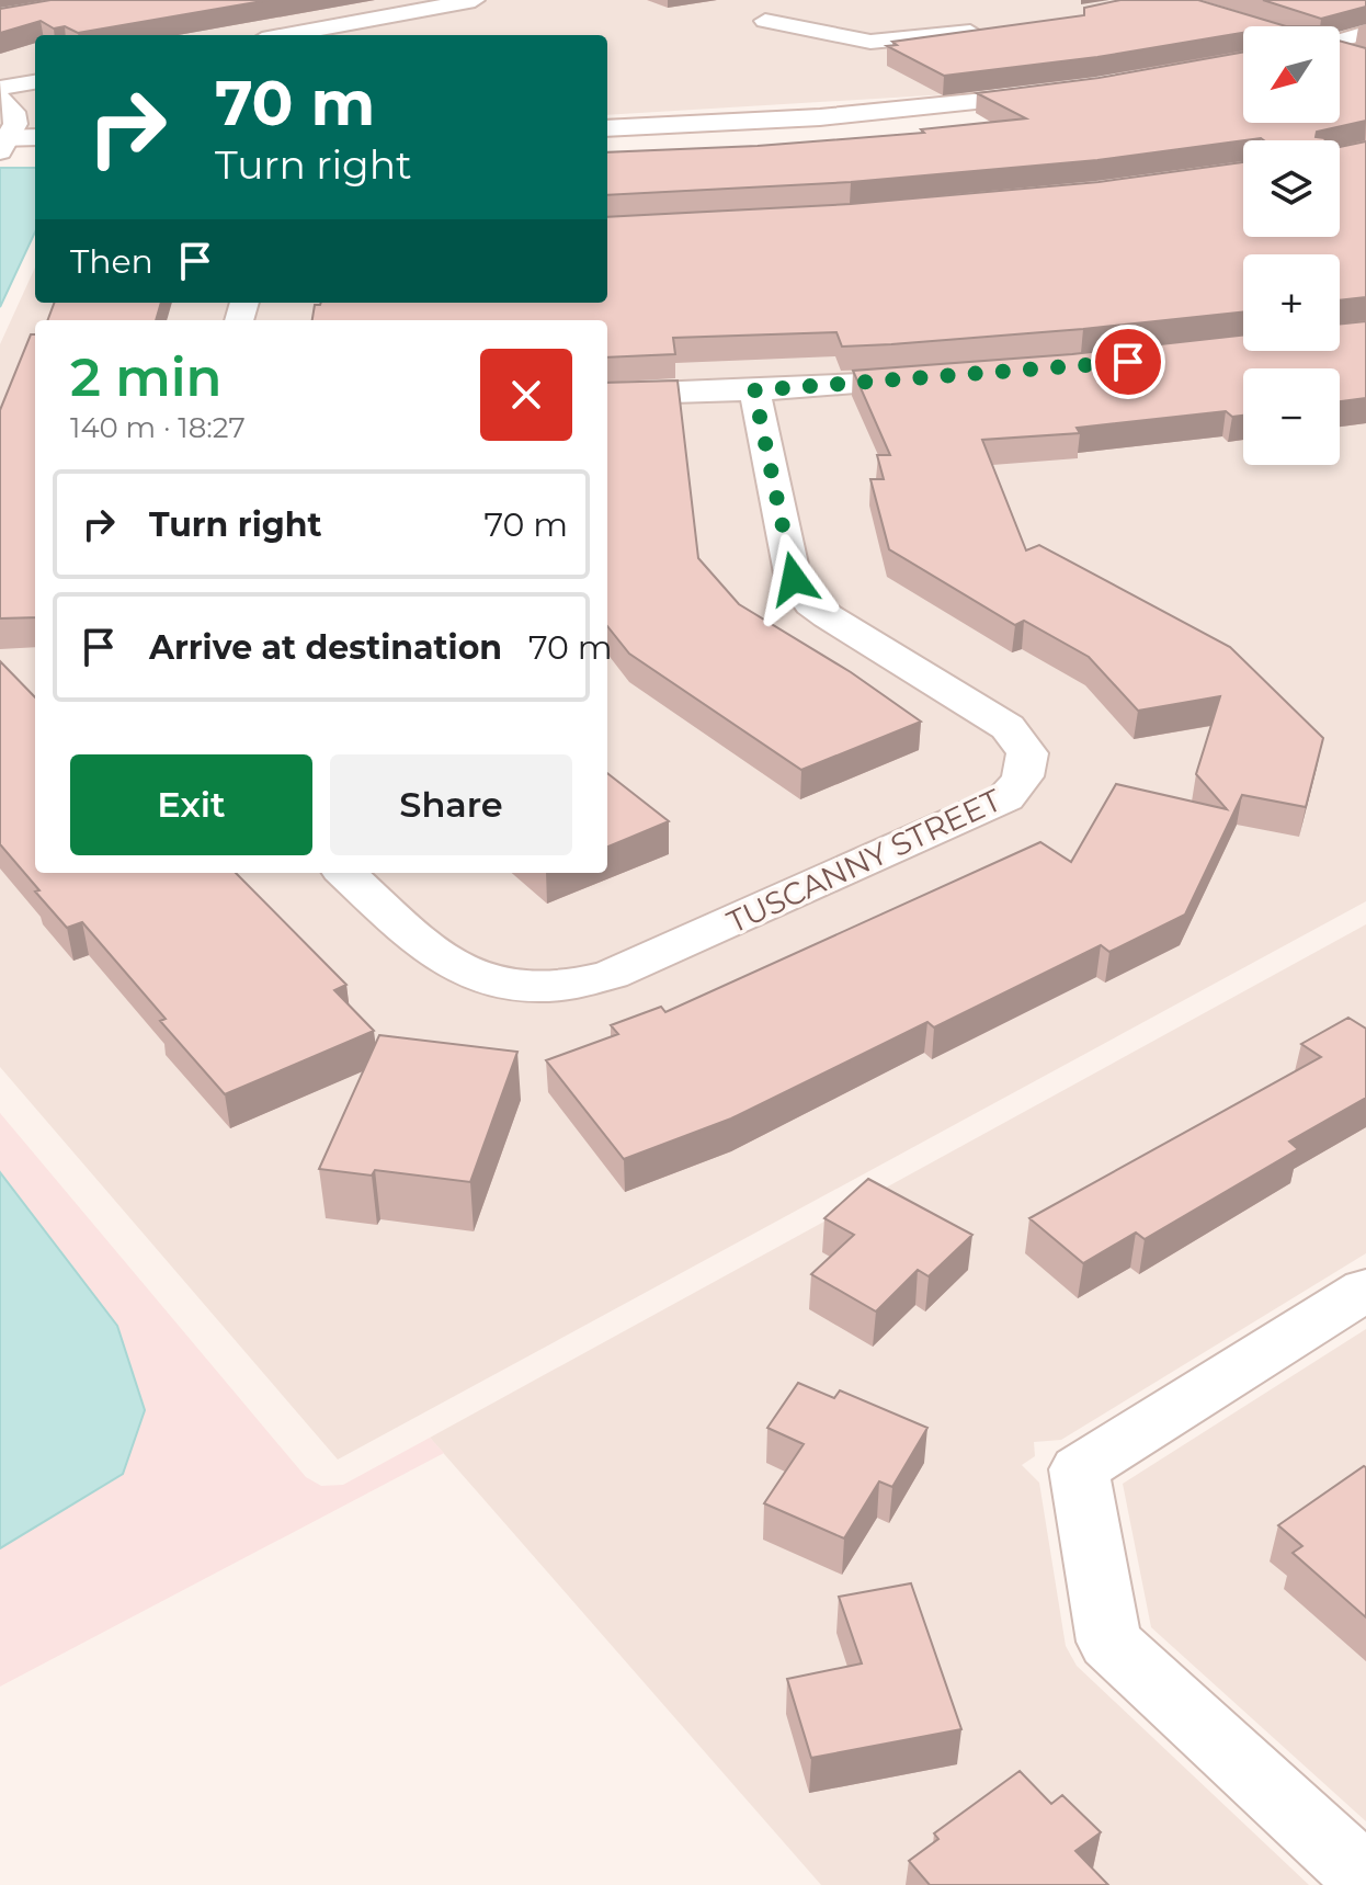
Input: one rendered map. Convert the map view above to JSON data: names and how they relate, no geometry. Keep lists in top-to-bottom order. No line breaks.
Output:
{"streets":{"street":["TUSCANNY STREET"]},"north":"bottom left","page":{"map_buttons":["+","−"],"turn":["70 m","Turn right"],"then":"Then","heading":["2 min","140 m · 18:27"],"list":[{"name":"Turn right","value":"70 m"},{"name":"Arrive at destination","value":"70 m"}],"buttons":["Exit","Share"]}}
